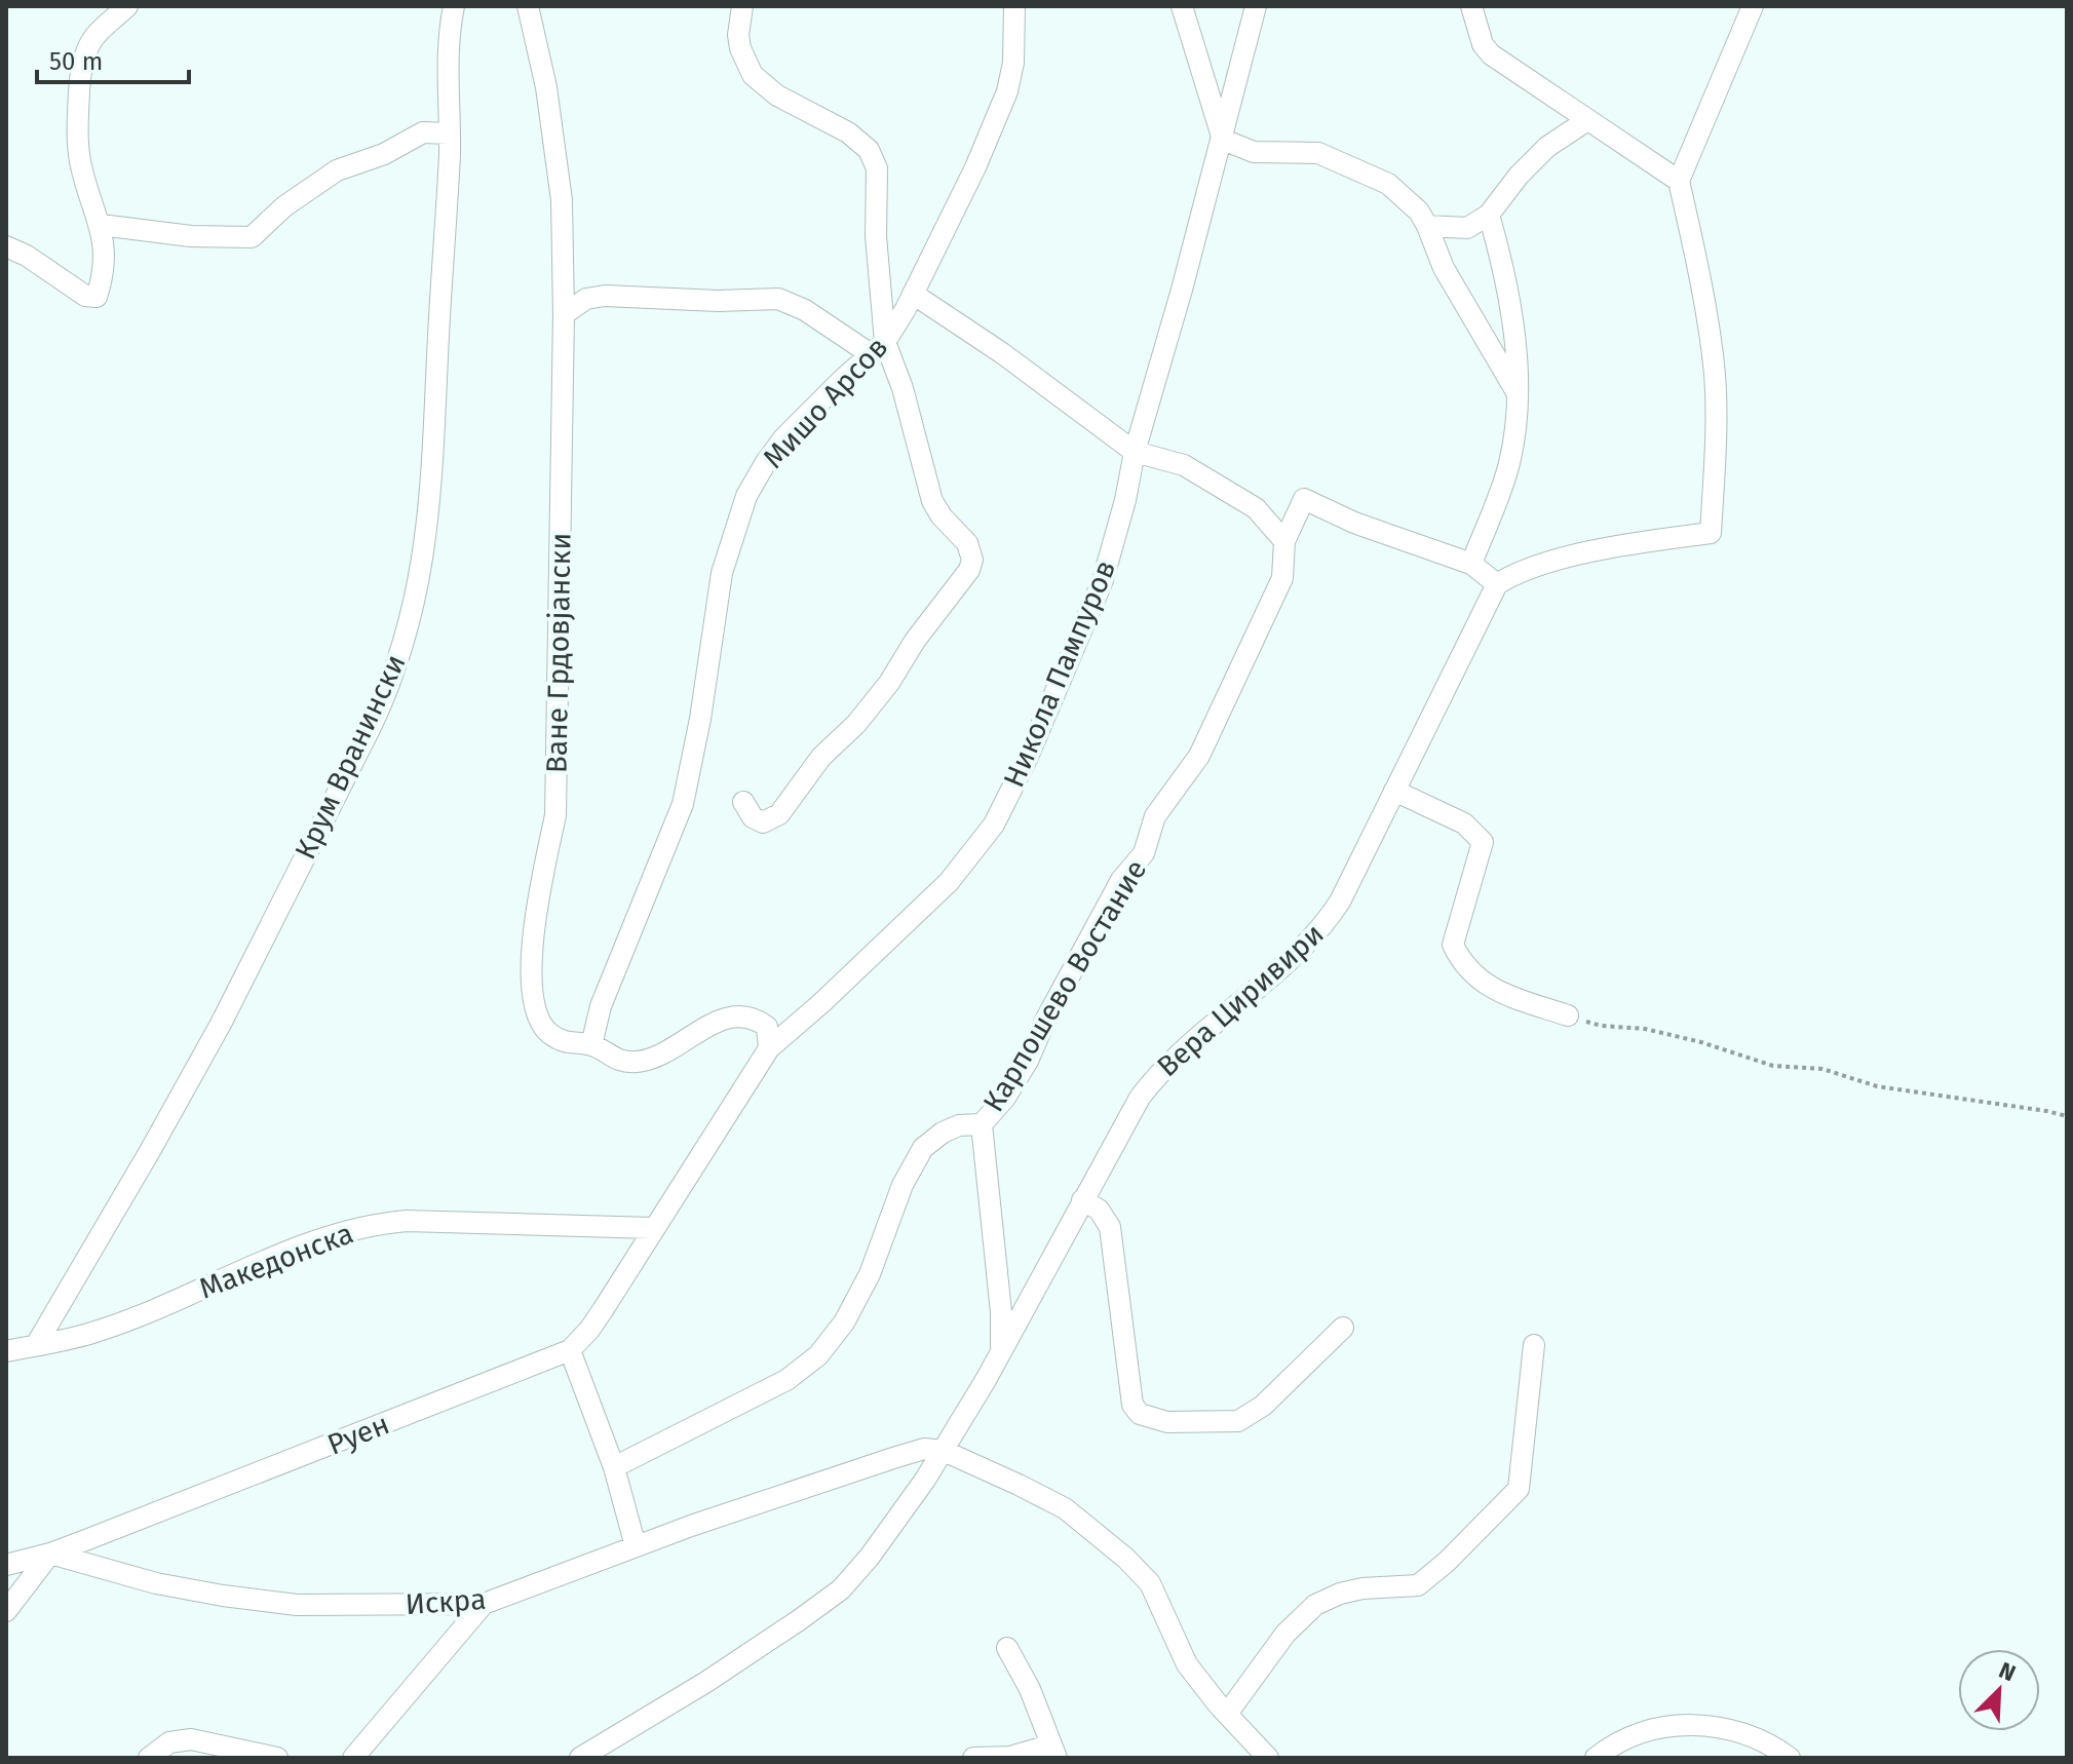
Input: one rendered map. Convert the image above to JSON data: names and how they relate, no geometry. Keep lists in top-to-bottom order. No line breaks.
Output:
{"streets":{"street":["Мишо Арсов","Ване Грдовјански","Никола Пампуров","Крум Вранински","Карпошево Востание","Вера Циривири","Македонска","Руен","Искра"]},"crossings":[["Мишо Арсов","Ване Грдовјански"],["Ване Грдовјански","Никола Пампуров"],["Никола Пампуров","Македонска"],["Никола Пампуров","Руен"],["Крум Вранински","Македонска"],["Вера Циривири","Искра"],["Македонска","Руен"],["Руен","Искра"]],"scale_bar":"50 m","north":"top right"}
